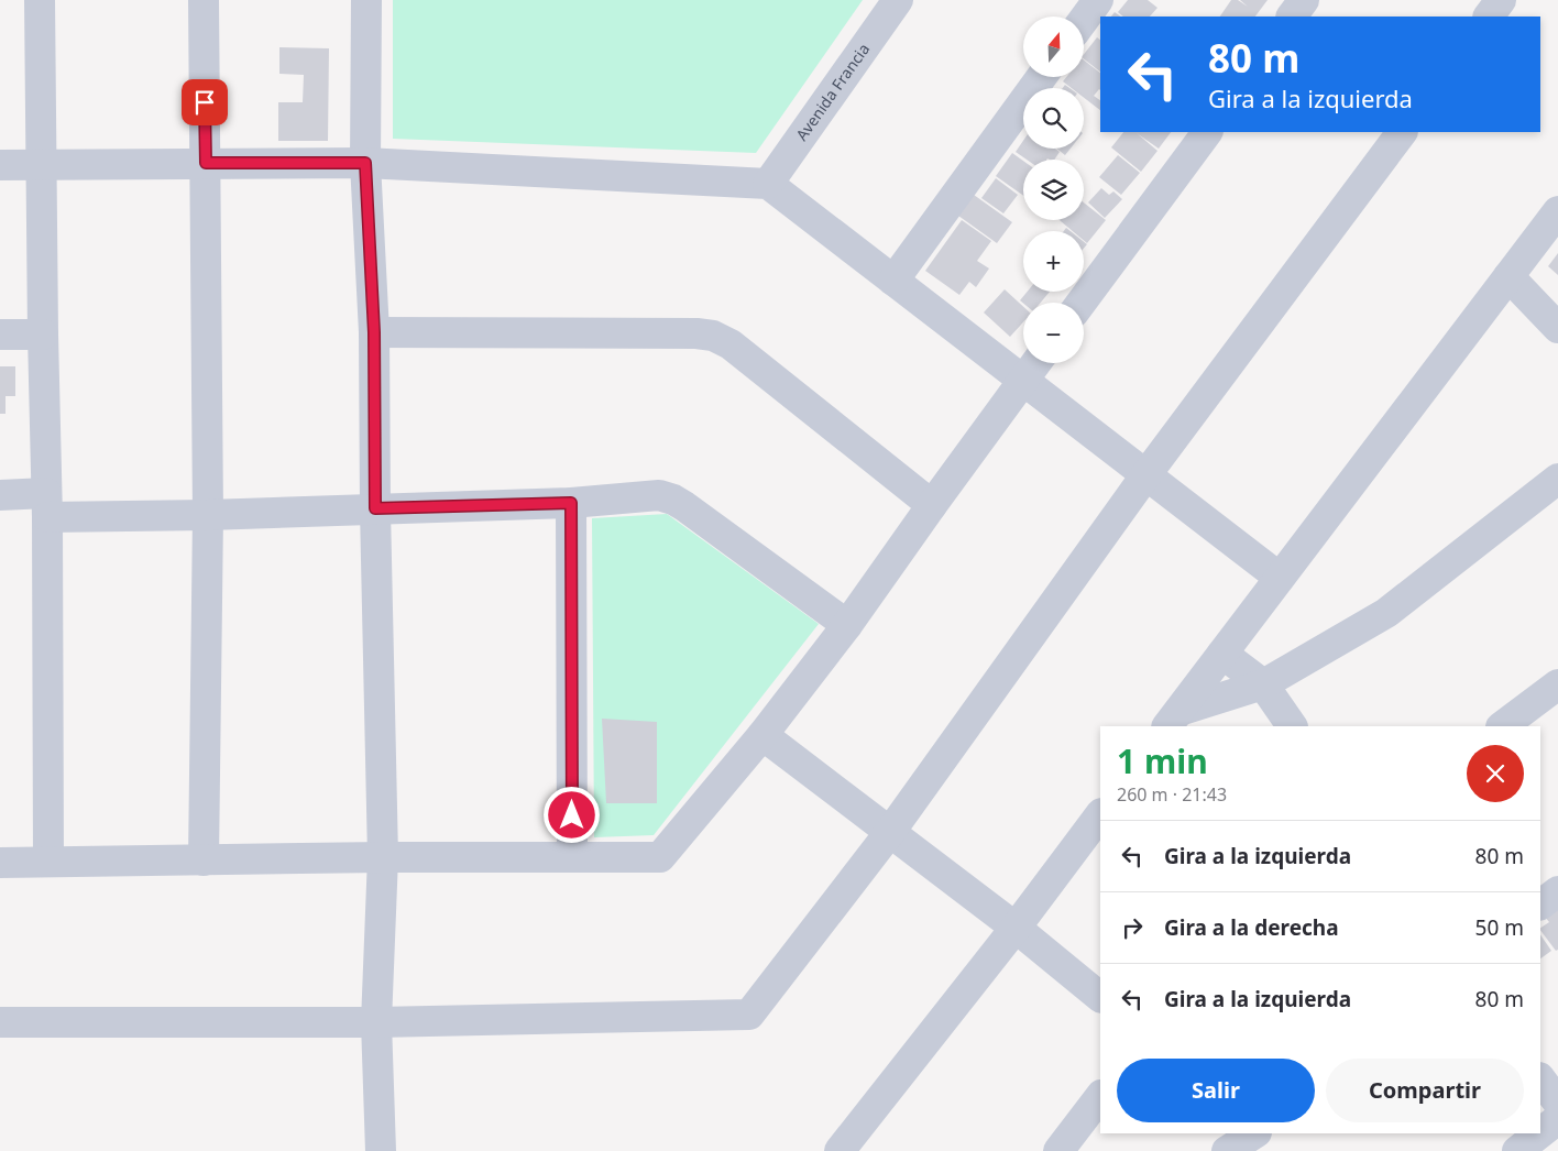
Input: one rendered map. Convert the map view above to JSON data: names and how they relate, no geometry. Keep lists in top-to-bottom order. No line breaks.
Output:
{"streets":{"street":["Avenida Francia"]},"north":"top","page":{"map_buttons":["+","−"],"turn":["80 m","Gira a la izquierda"],"heading":["1 min","260 m · 21:43"],"list":[{"name":"Gira a la izquierda","value":"80 m"},{"name":"Gira a la derecha","value":"50 m"},{"name":"Gira a la izquierda","value":"80 m"}],"buttons":["Salir","Compartir"]}}
